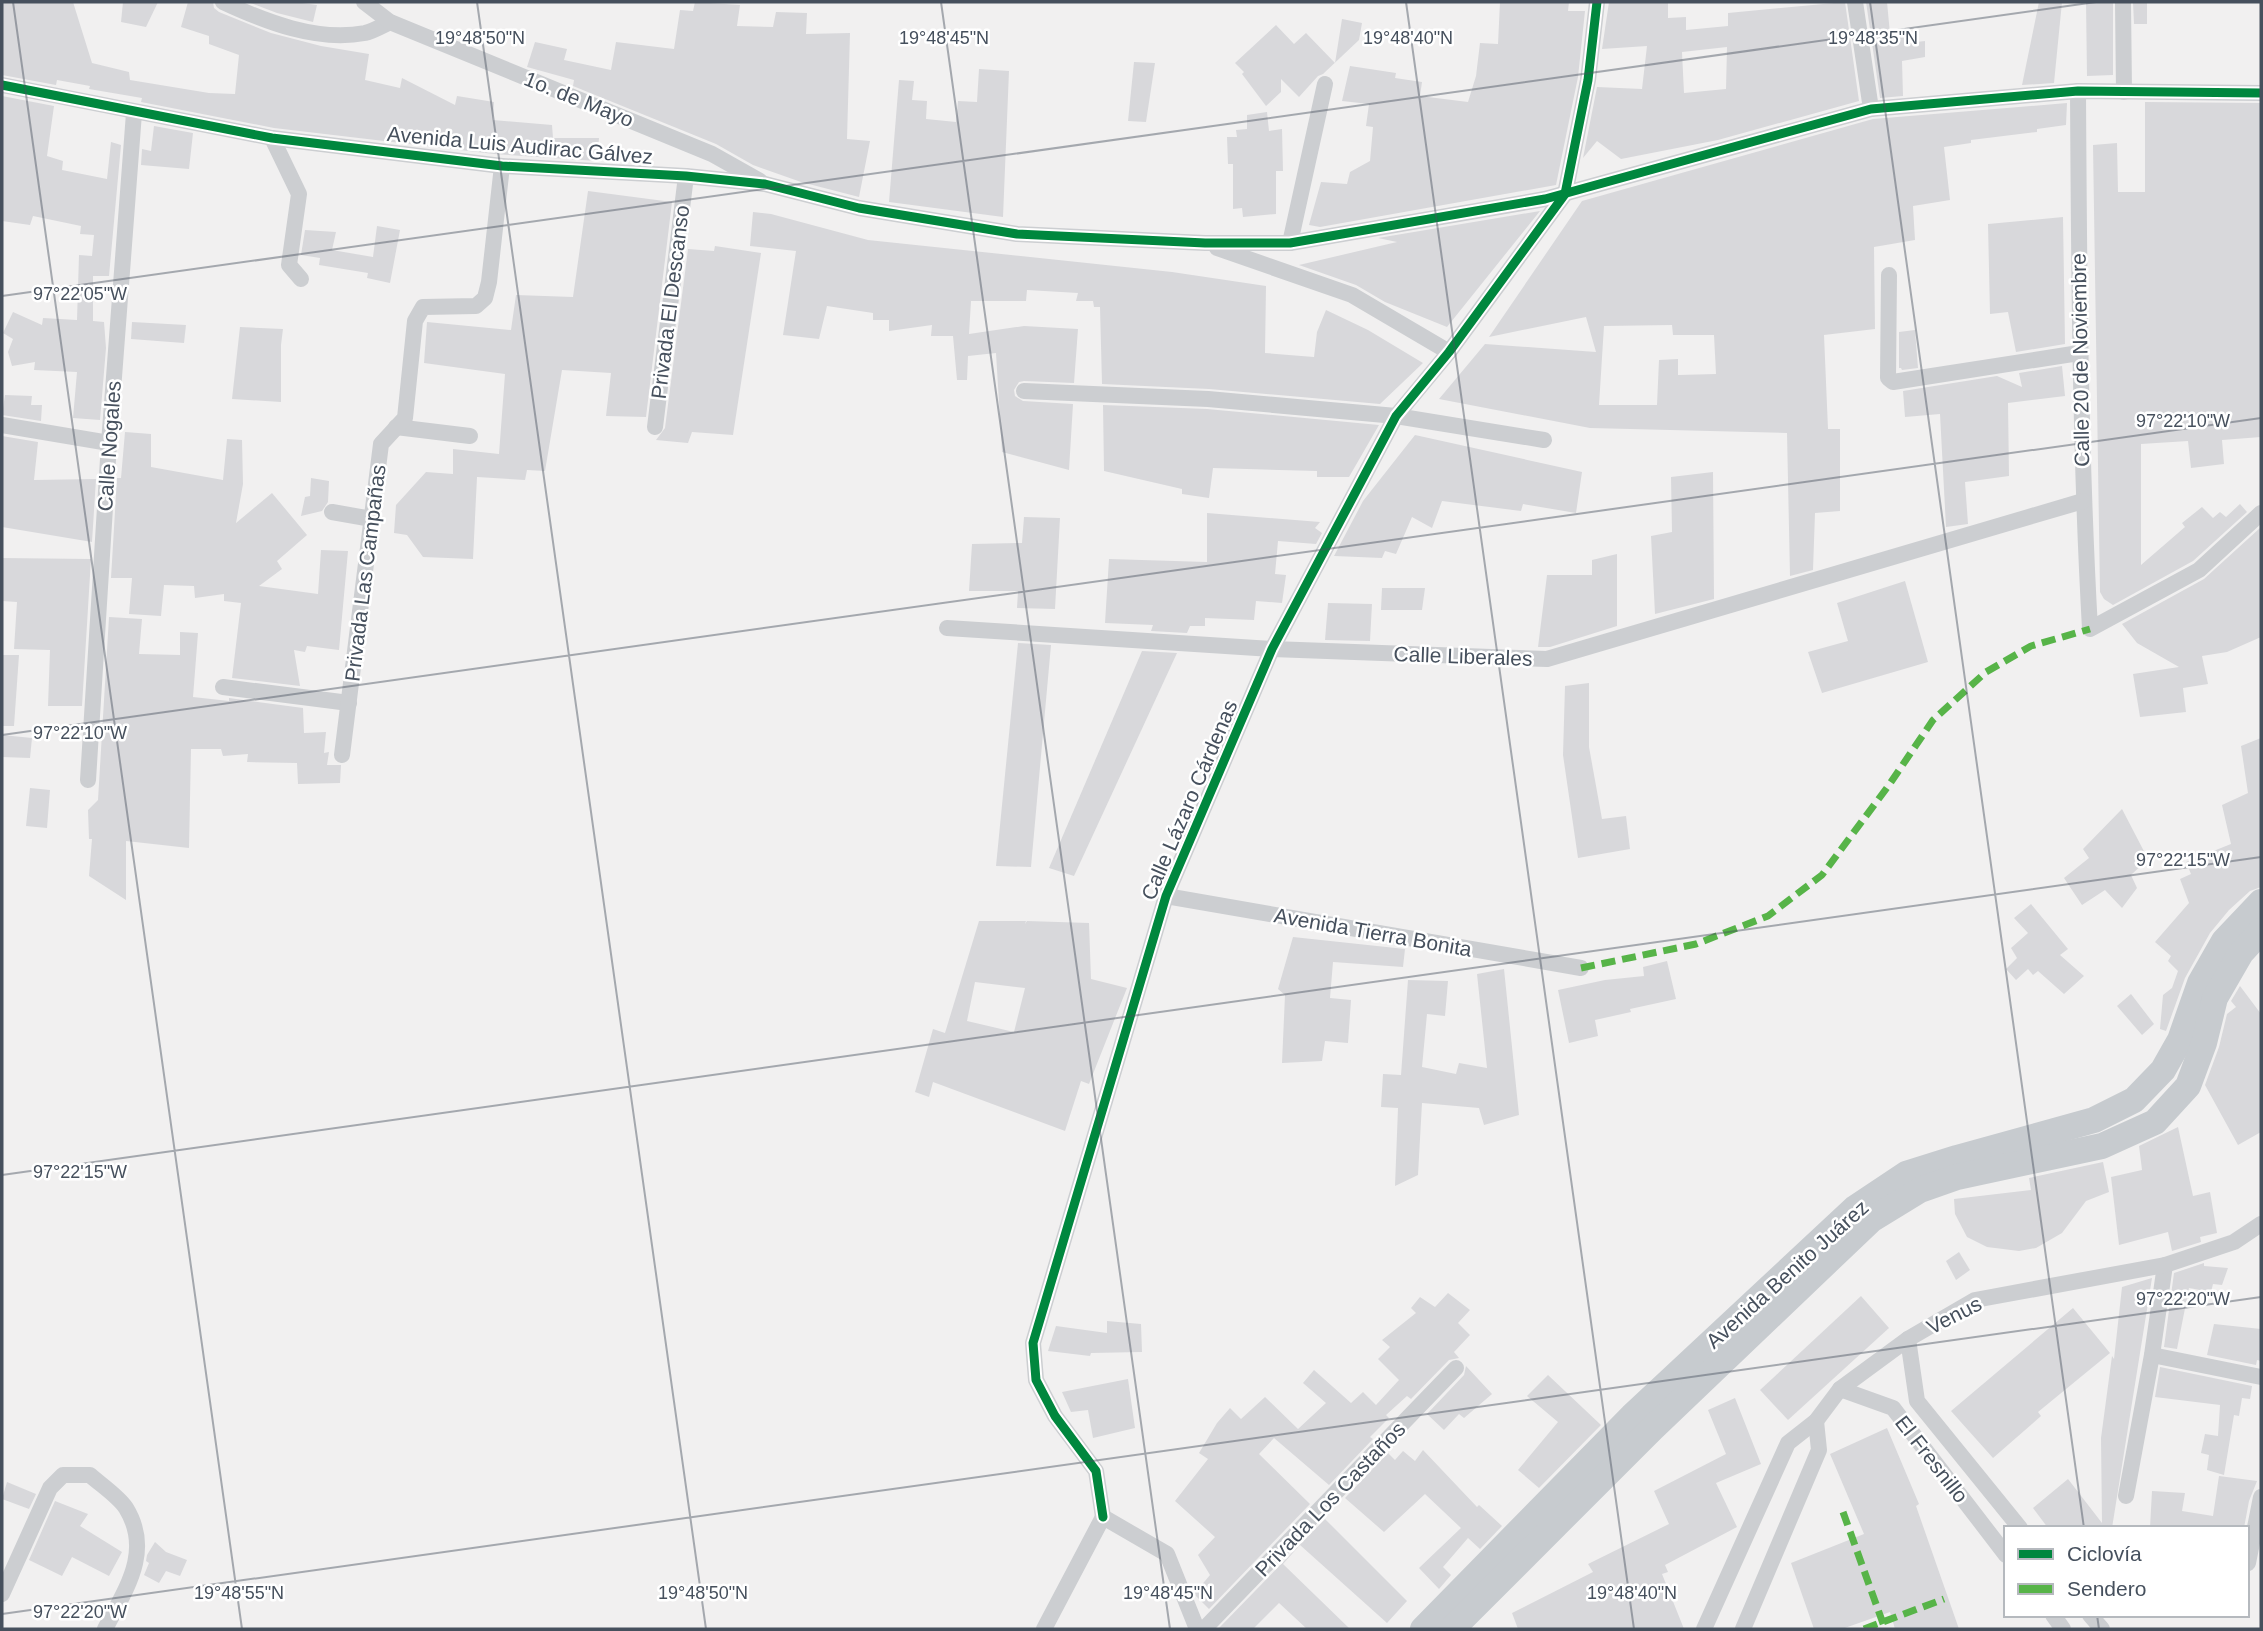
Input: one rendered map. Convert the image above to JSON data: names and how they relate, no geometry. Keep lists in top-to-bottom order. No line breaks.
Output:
{"streets":{"main road":["Avenida Benito Juárez"],"street":["1o. de Mayo","Avenida Luis Audirac Gálvez","Privada El Descanso","Calle 20 de Noviembre","Calle Nogales","Privada Las Campañas","Calle Liberales","Calle Lázaro Cárdenas","Avenida Tierra Bonita","Venus","El Fresnillo","Privada Los Castaños"]},"crossings":[["1o. de Mayo","Avenida Luis Audirac Gálvez"],["Avenida Luis Audirac Gálvez","Privada El Descanso"],["Avenida Luis Audirac Gálvez","Calle Nogales"],["Avenida Luis Audirac Gálvez","Privada Las Campañas"],["Calle 20 de Noviembre","Calle Liberales"],["Calle Liberales","Calle Lázaro Cárdenas"],["Calle Lázaro Cárdenas","Avenida Tierra Bonita"],["Venus","El Fresnillo"]],"legend":["Ciclovía","Sendero"],"coordinates":["19°48'50\"N","19°48'45\"N","19°48'40\"N","19°48'35\"N","97°22'05\"W","97°22'10\"W","97°22'15\"W","97°22'20\"W","19°48'55\"N"]}
